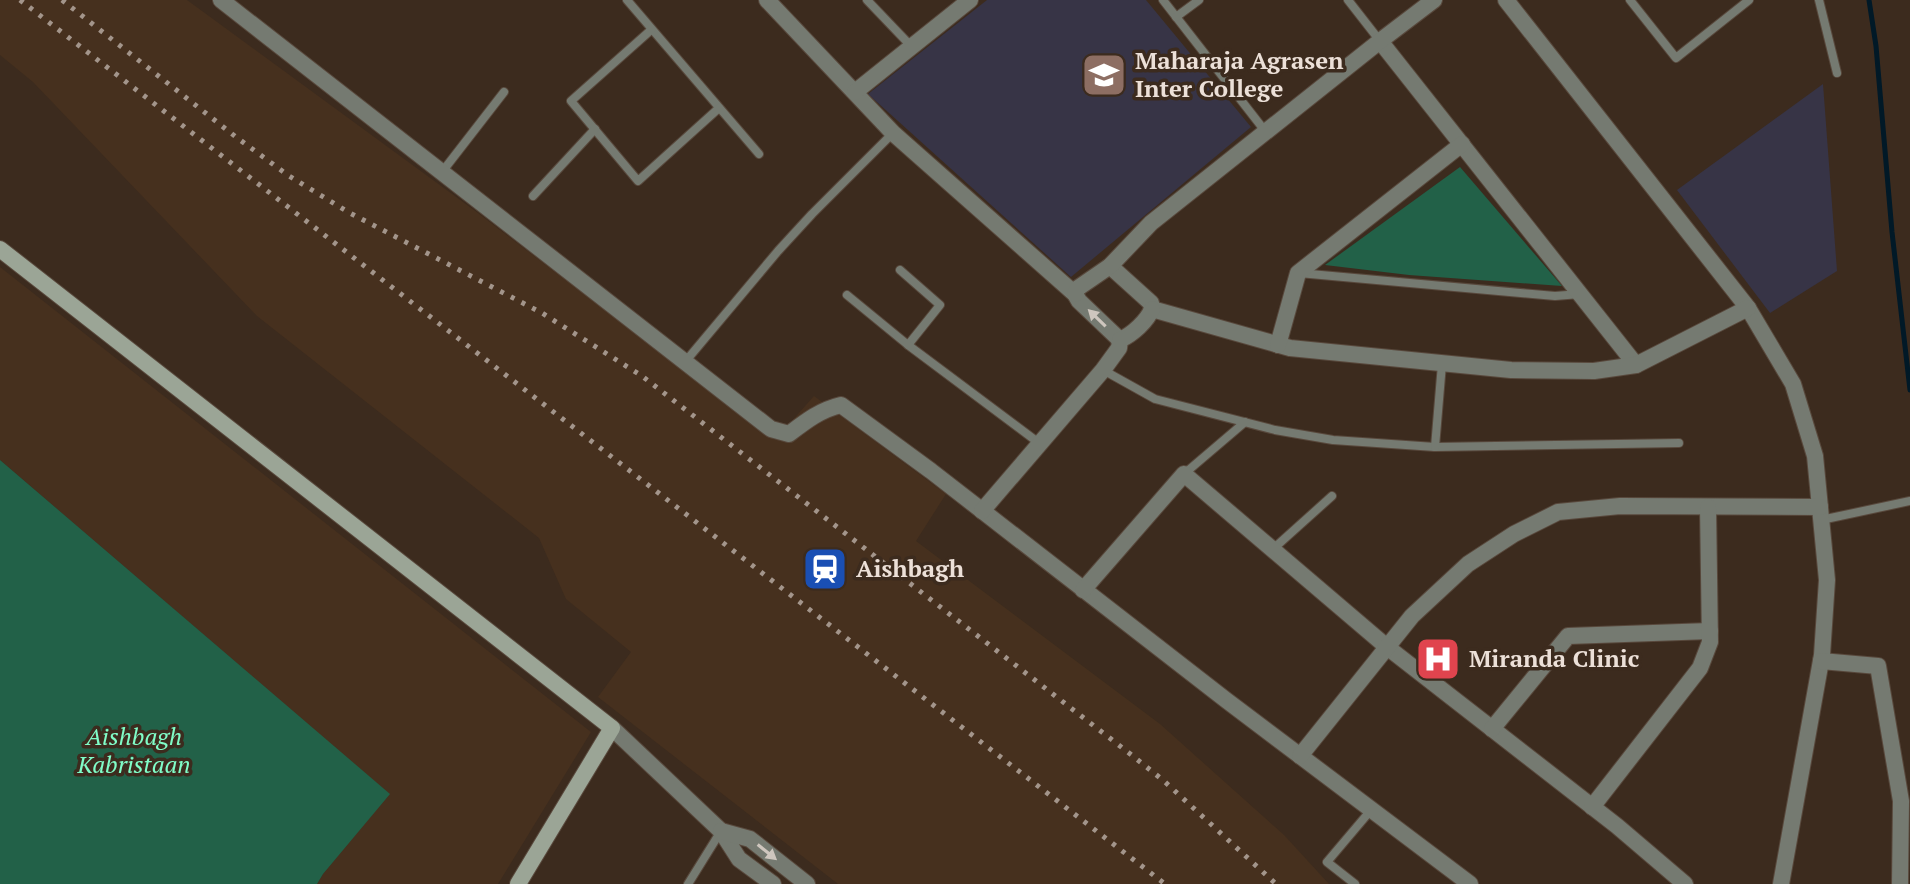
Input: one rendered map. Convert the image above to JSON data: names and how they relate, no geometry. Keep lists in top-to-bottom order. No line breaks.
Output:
{"parks":["Aishbagh Kabristaan"],"places":{"school or university":["Maharaja Agrasen Inter College"],"station":["Aishbagh"],"hospital":["Miranda Clinic"]}}
